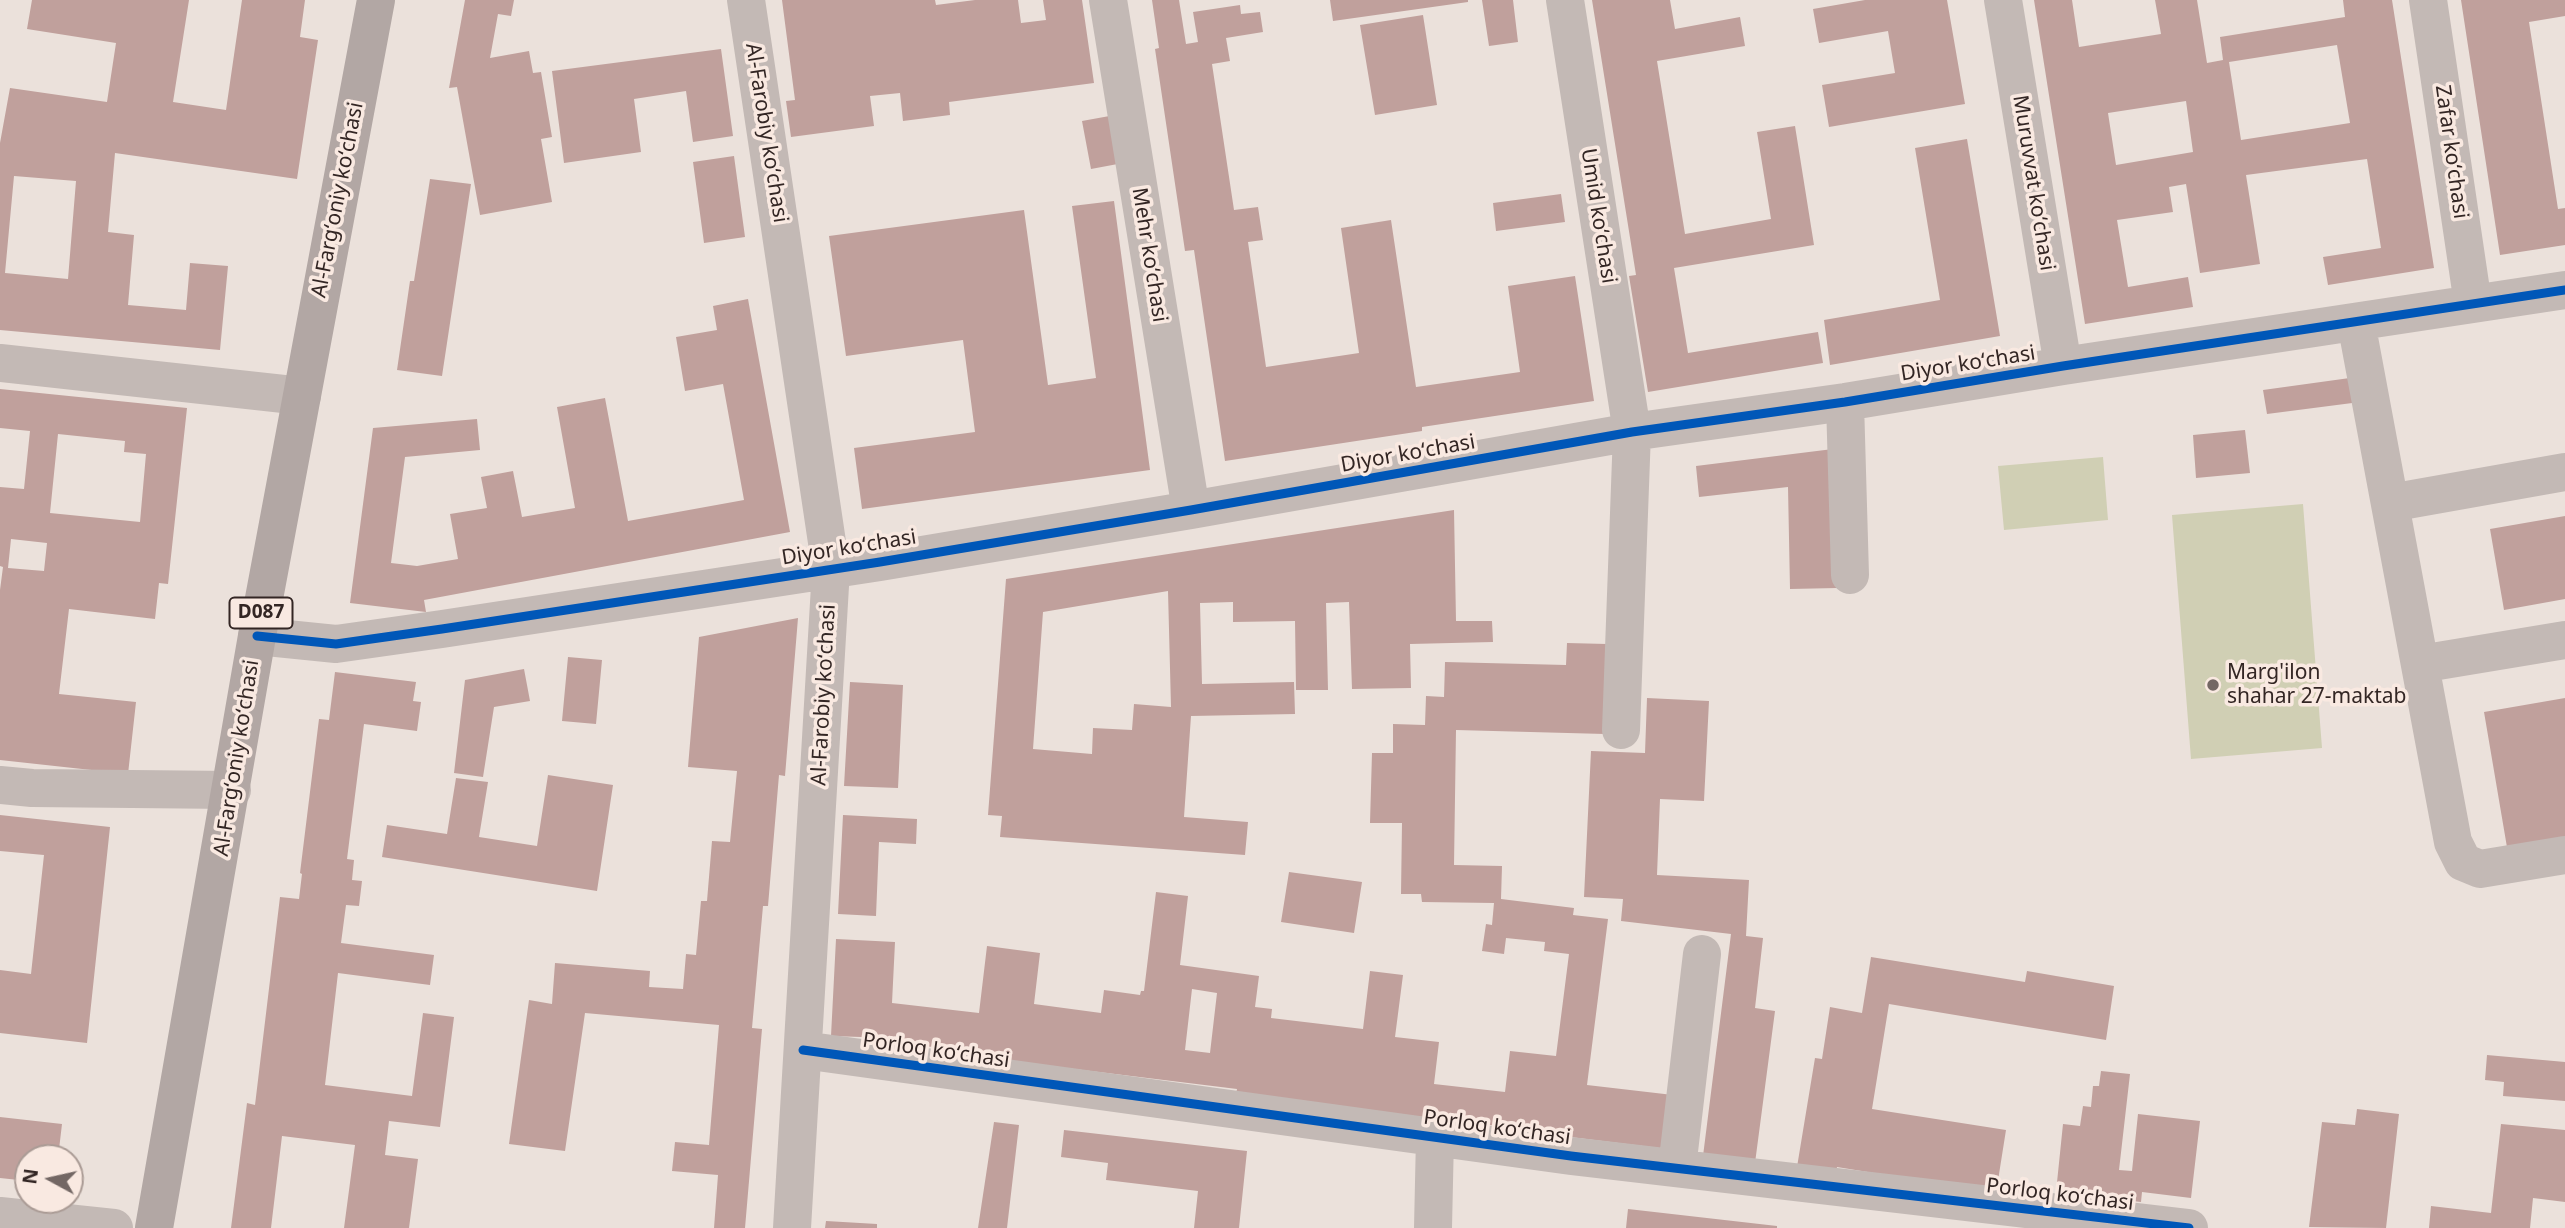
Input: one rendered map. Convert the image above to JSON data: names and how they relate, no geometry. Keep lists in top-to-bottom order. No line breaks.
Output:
{"streets":{"main road":["Al-Fargʻoniy koʻchasi","D087"],"street":["Al-Farobiy koʻchasi","Zafar koʻchasi","Muruvvat koʻchasi","Umid koʻchasi","Mehr koʻchasi","Diyor koʻchasi","Porloq koʻchasi"]},"crossings":[["Al-Farobiy koʻchasi","Diyor koʻchasi"],["Al-Farobiy koʻchasi","Porloq koʻchasi"],["Zafar koʻchasi","Diyor koʻchasi"],["Muruvvat koʻchasi","Diyor koʻchasi"],["Al-Fargʻoniy koʻchasi","Diyor koʻchasi"],["Umid koʻchasi","Diyor koʻchasi"],["Mehr koʻchasi","Diyor koʻchasi"]],"places":["Marg'ilon shahar 27-maktab"],"north":"left"}
